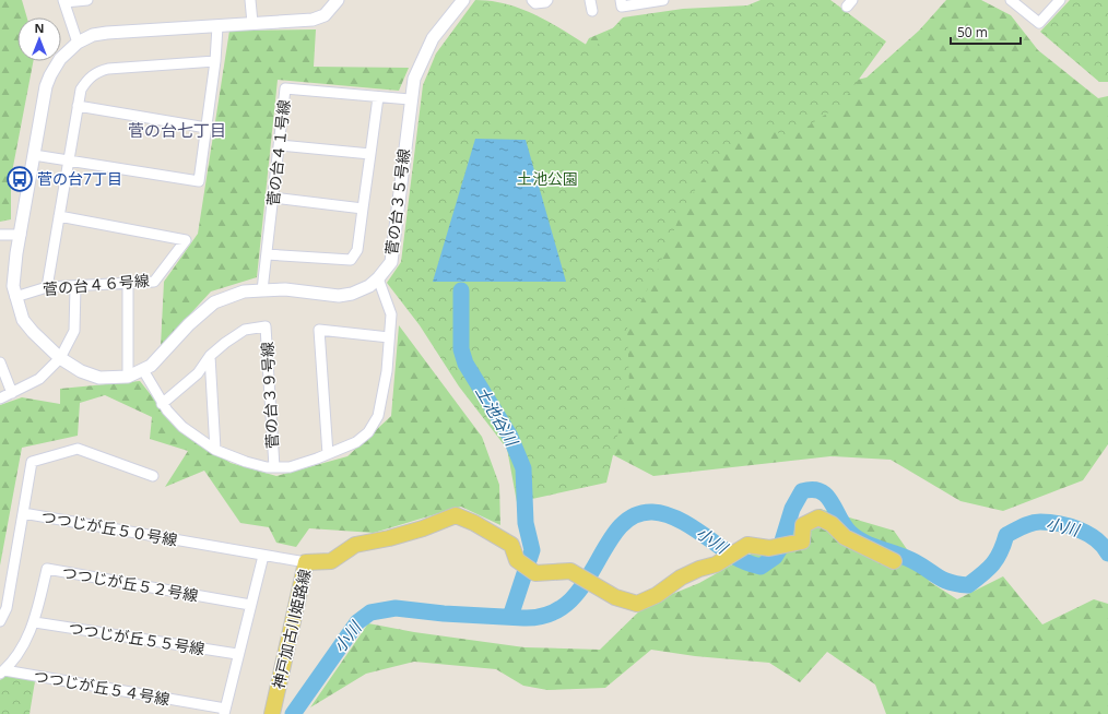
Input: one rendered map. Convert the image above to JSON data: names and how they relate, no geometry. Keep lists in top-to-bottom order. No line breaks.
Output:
{"streets":{"main road":["神戸加古川姫路線"],"street":["菅の台４１号線","菅の台３５号線","菅の台４６号線","菅の台３９号線","つつじが丘５０号線","つつじが丘５２号線","つつじが丘５５号線","つつじが丘５４号線"]},"crossings":[["菅の台４１号線","菅の台３５号線"],["菅の台３５号線","菅の台４６号線"],["つつじが丘５０号線","神戸加古川姫路線"],["つつじが丘５２号線","つつじが丘５５号線"],["つつじが丘５２号線","つつじが丘５４号線"]],"districts":["菅の台七丁目"],"water":["土池谷川","小川"],"parks":["土池公園"],"places":{"bus stop":["菅の台7丁目"]},"scale_bar":"50 m","north":"top"}
